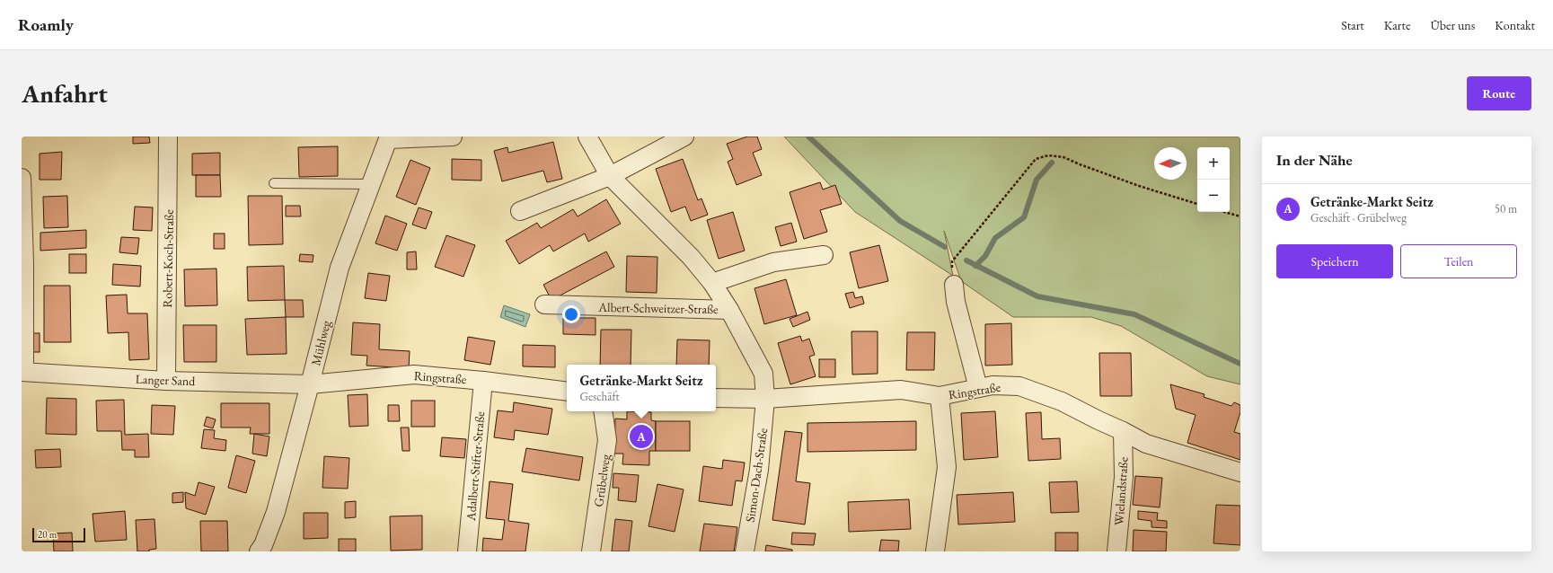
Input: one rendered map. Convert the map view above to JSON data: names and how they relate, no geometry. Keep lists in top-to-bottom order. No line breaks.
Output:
{"streets":{"street":["Robert-Koch-Straße","Albert-Schweitzer-Straße","Mühlweg","Ringstraße","Langer Sand","Adalbert-Stifter-Straße","Simon-Dach-Straße","Grübelweg","Wielandstraße"]},"crossings":[["Robert-Koch-Straße","Langer Sand"],["Albert-Schweitzer-Straße","Ringstraße"],["Albert-Schweitzer-Straße","Simon-Dach-Straße"],["Mühlweg","Ringstraße"],["Mühlweg","Langer Sand"],["Ringstraße","Langer Sand"],["Ringstraße","Adalbert-Stifter-Straße"],["Ringstraße","Simon-Dach-Straße"],["Ringstraße","Wielandstraße"]],"scale_bar":"20 m","north":"left","page":{"header":"Roamly","nav":["Start","Karte","Über uns","Kontakt"],"buttons":["Route",["Speichern","Teilen"]],"title":"Anfahrt","heading":"In der Nähe","map_buttons":["+","−"],"list":[{"mark":"A","name":"Getränke-Markt Seitz","note":"Geschäft · Grübelweg","value":"50 m"}],"popup":["Getränke-Markt Seitz","Geschäft"],"pins":"A","scale":"20 m"}}
